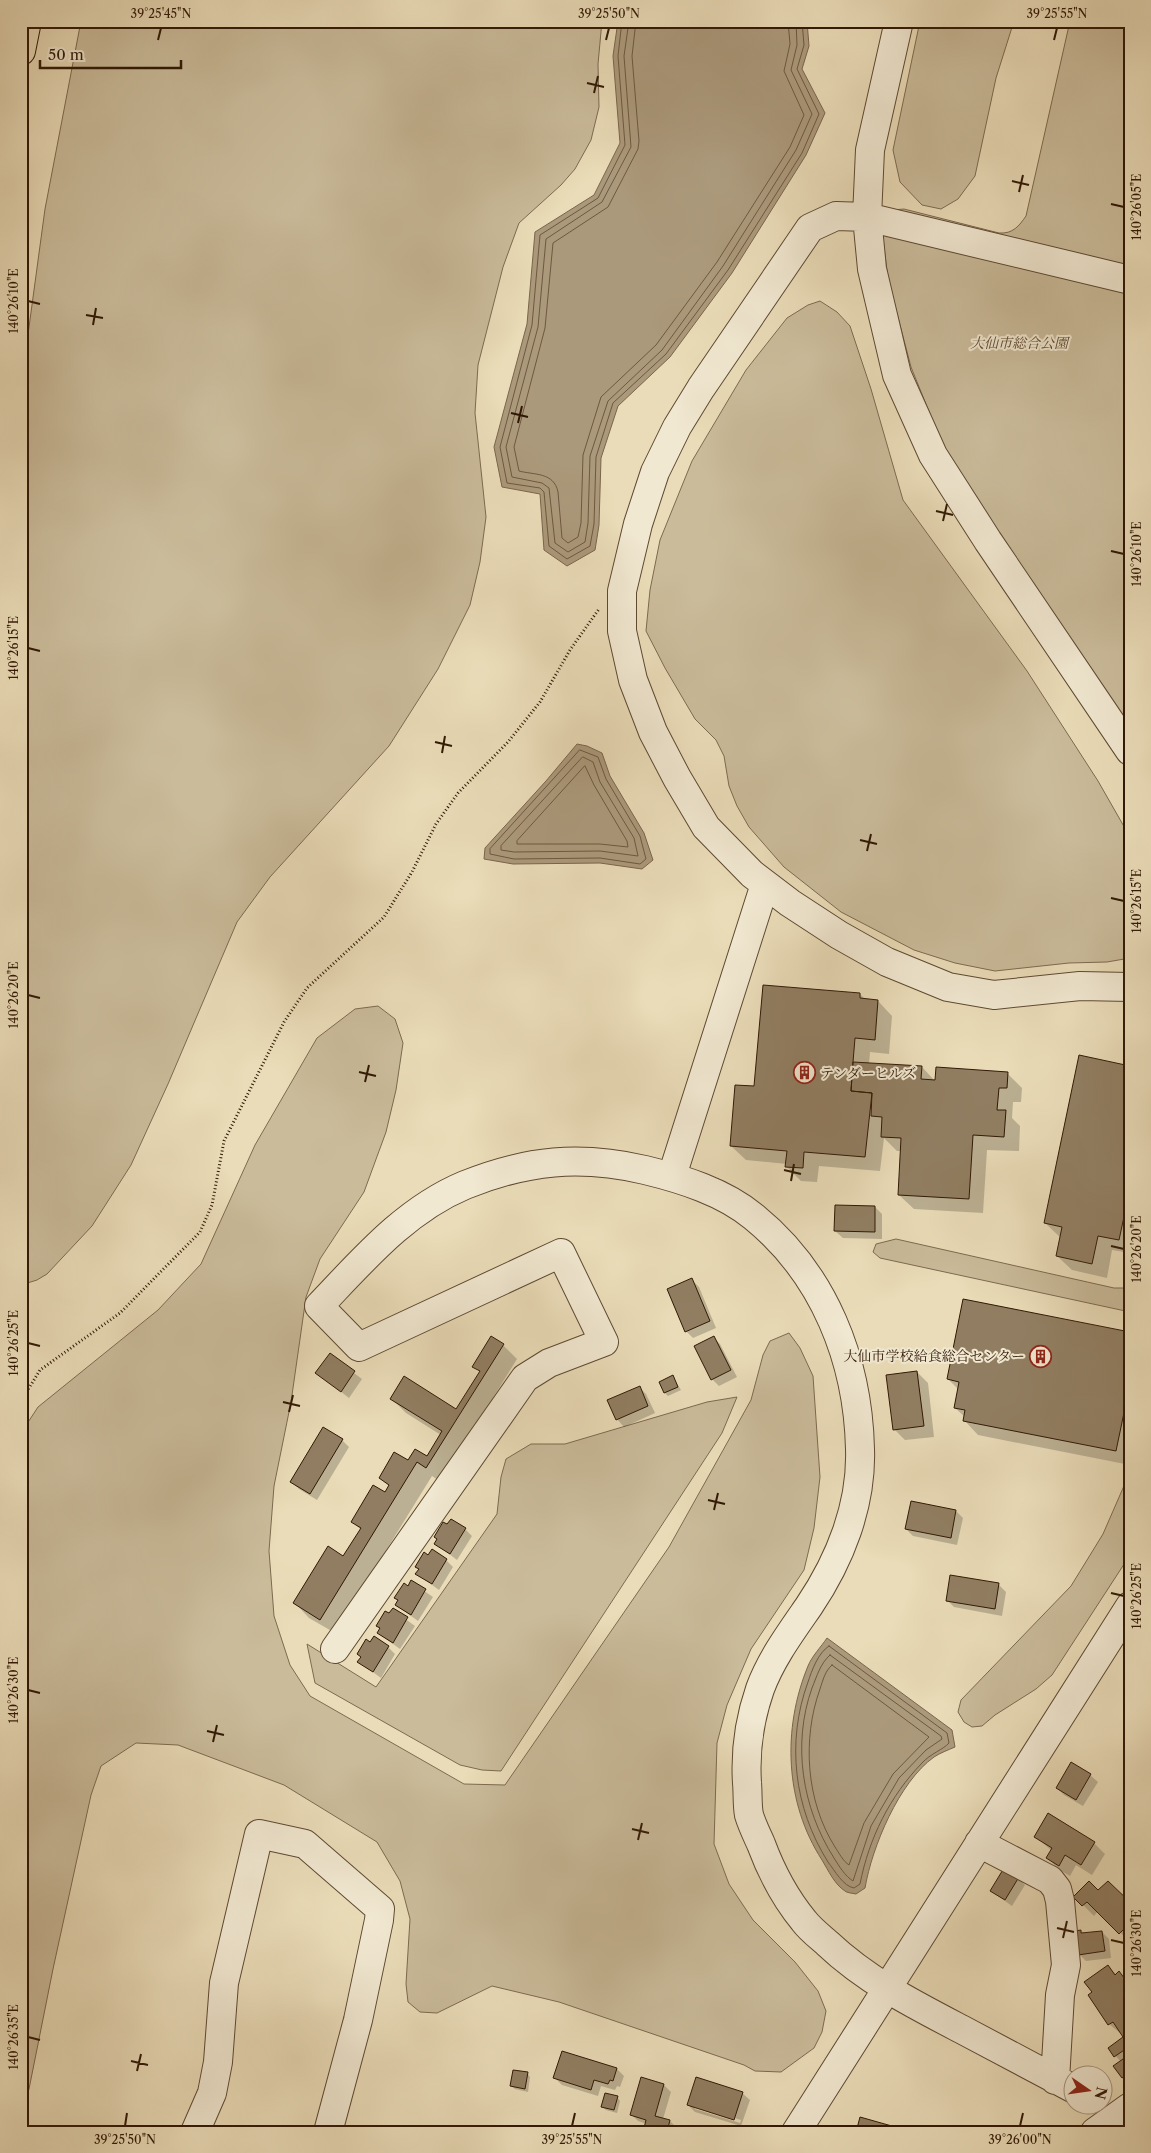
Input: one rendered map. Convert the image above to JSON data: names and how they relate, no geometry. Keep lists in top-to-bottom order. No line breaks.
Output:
{"parks":["大仙市総合公園"],"places":{"building":["テンダーヒルズ","大仙市学校給食総合センター"]},"scale_bar":"50 m","north":"right","coordinates":["39°25'45\"N","39°25'50\"N","39°25'55\"N","140°26'05\"E","140°26'10\"E","140°26'15\"E","140°26'20\"E","140°26'25\"E","140°26'30\"E","140°26'35\"E","39°26'00\"N"]}
